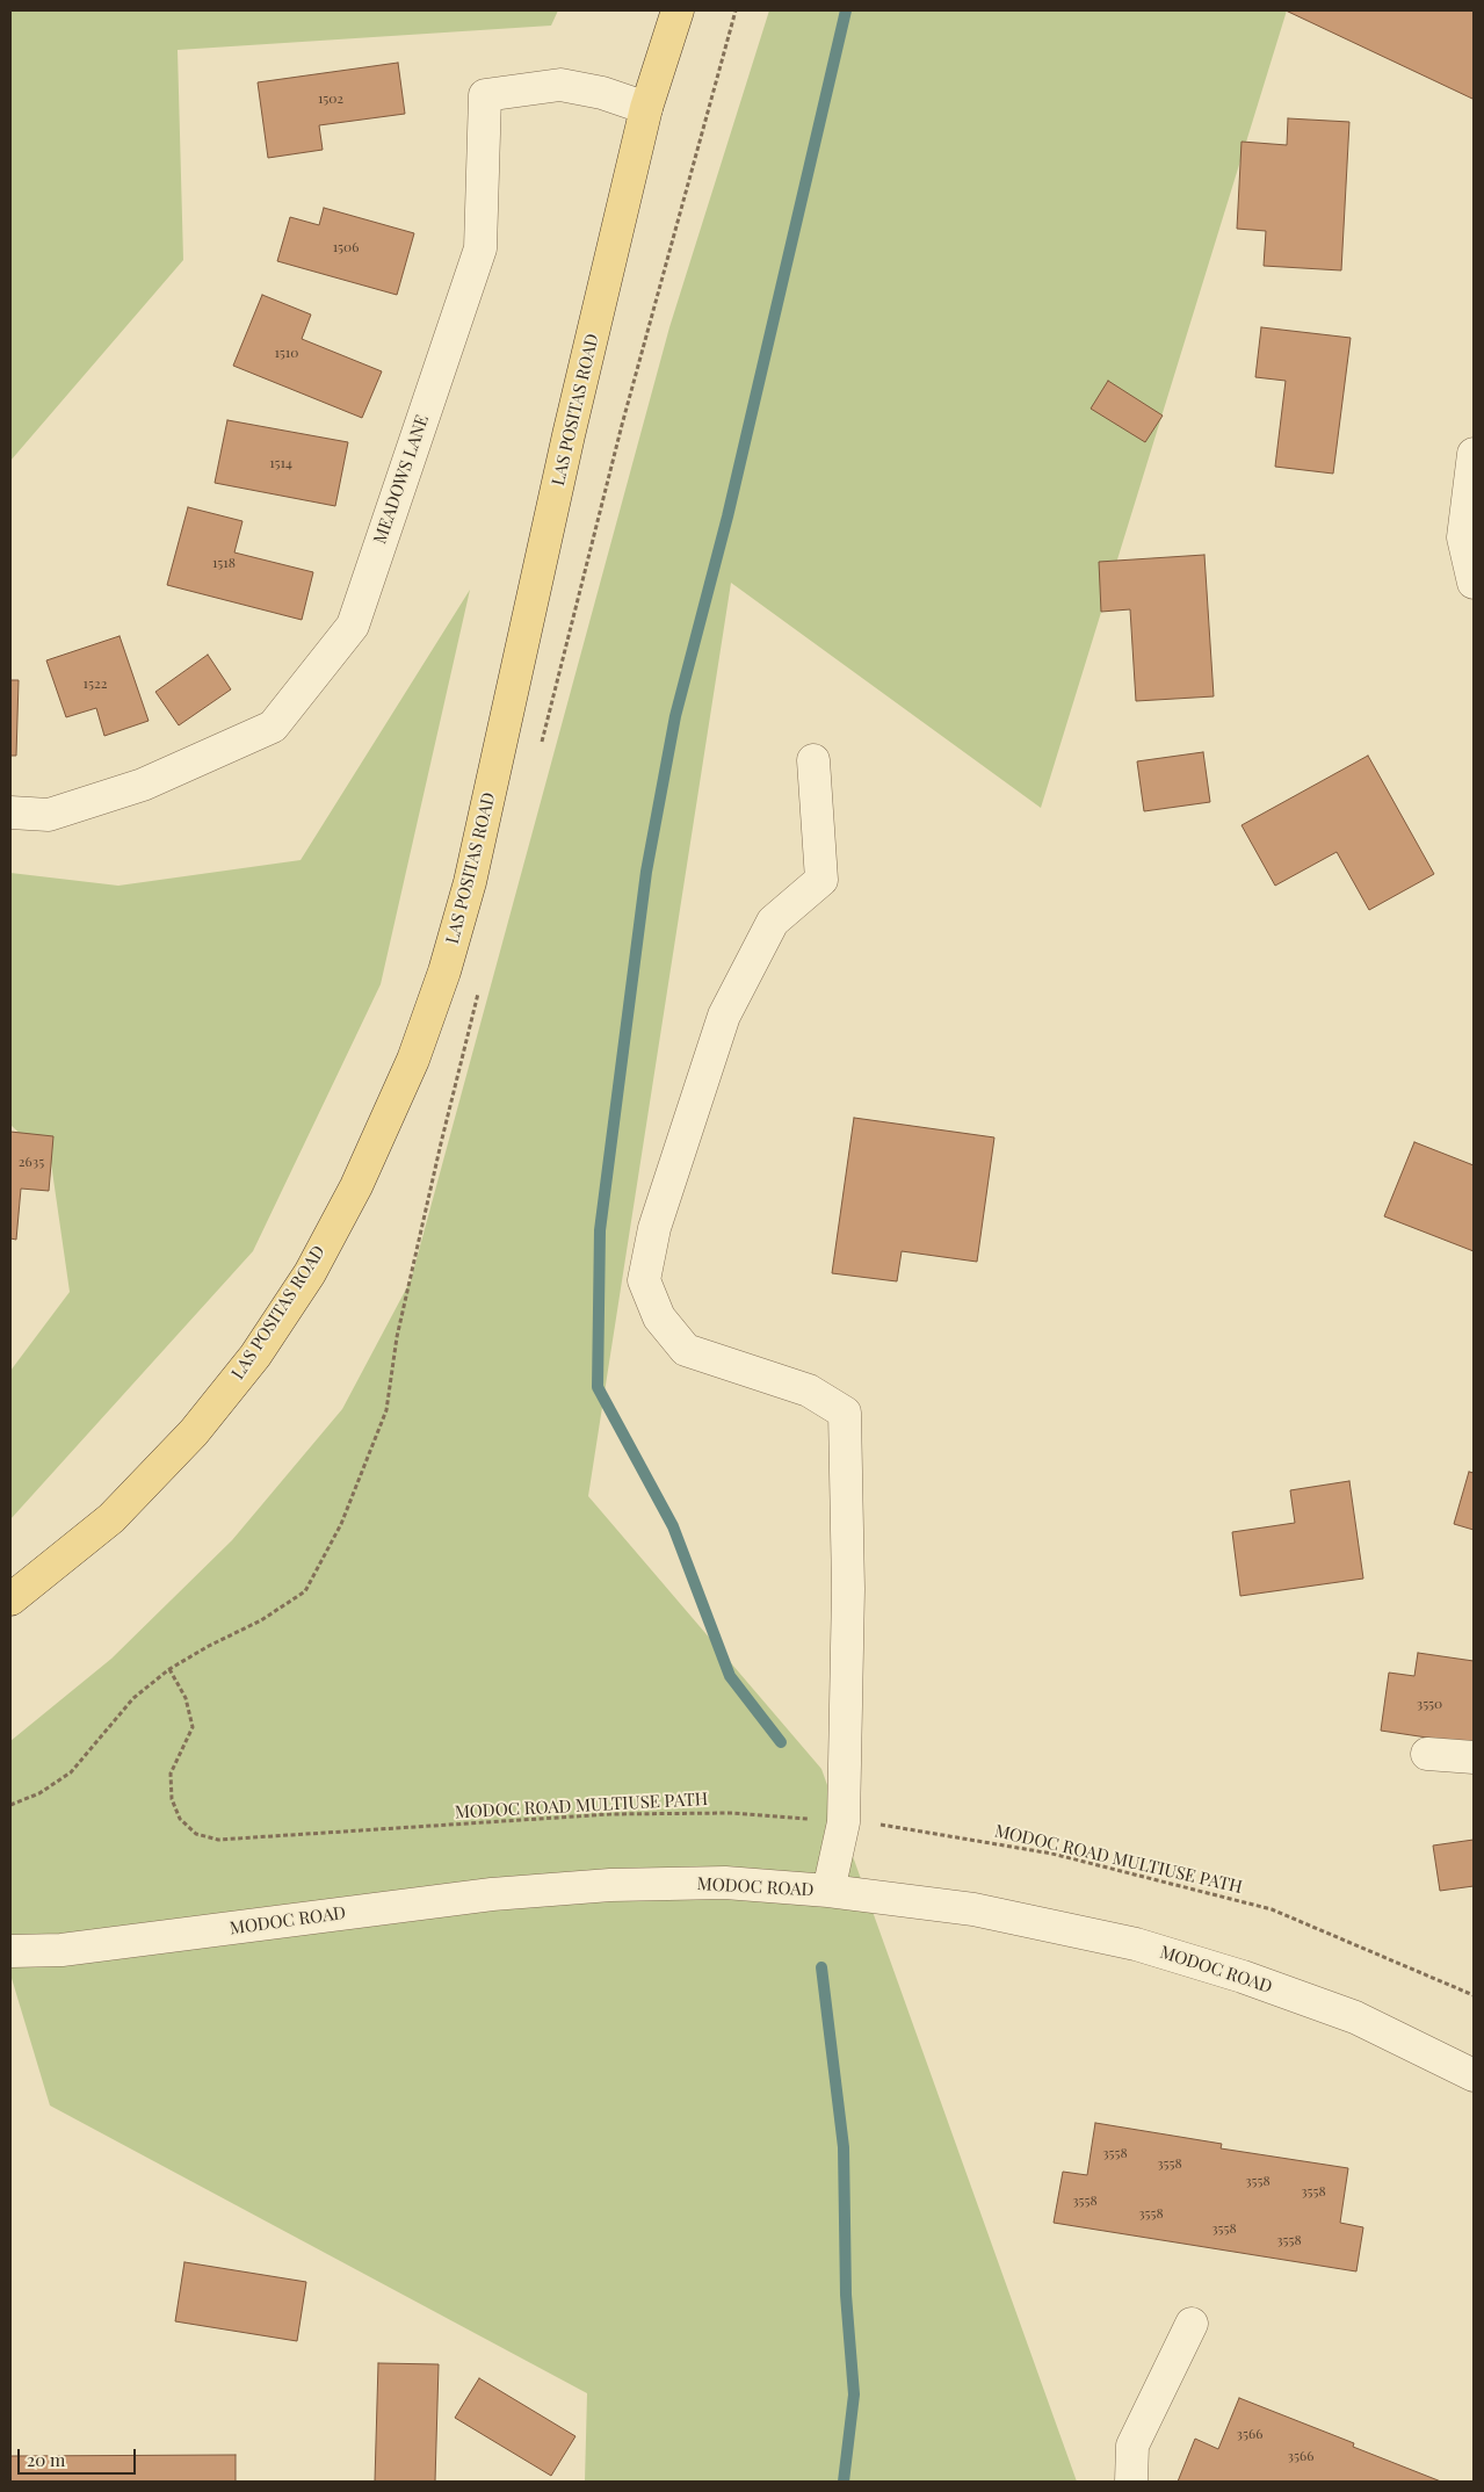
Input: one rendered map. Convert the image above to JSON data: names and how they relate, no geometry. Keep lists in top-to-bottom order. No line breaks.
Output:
{"streets":{"main road":["LAS POSITAS ROAD"],"street":["MEADOWS LANE","MODOC ROAD"],"path":["MODOC ROAD MULTIUSE PATH"]},"crossings":[["LAS POSITAS ROAD","MEADOWS LANE"]],"house_numbers":["1502","1506","1510","1514","1518","1522","2635","3550","3558","3558","3558","3558","3558","3558","3558","3558","3566","3566"],"scale_bar":"20 m"}
